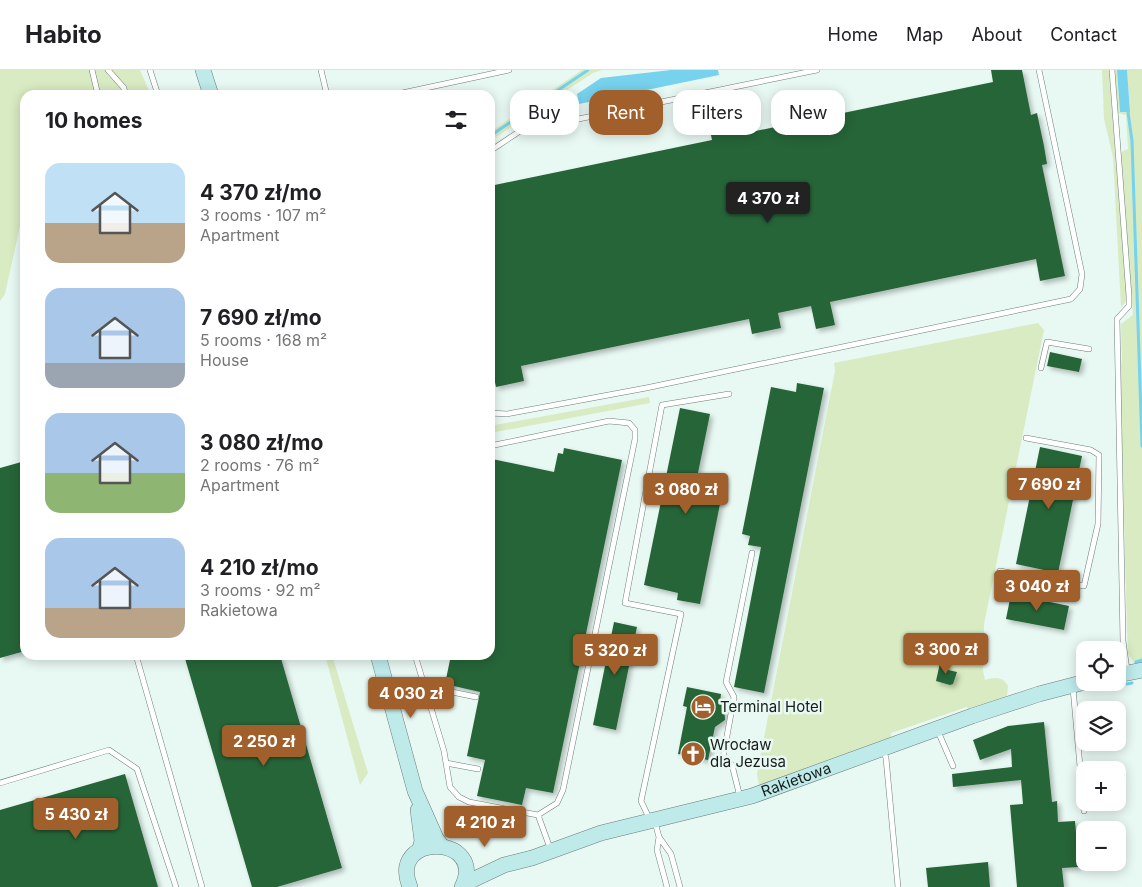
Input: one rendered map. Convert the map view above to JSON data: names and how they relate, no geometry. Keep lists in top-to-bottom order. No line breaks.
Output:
{"streets":{"street":["Rakietowa"]},"places":{"hotel":["Terminal Hotel"],"church":["Wrocław dla Jezusa"]},"page":{"header":"Habito","nav":["Home","Map","About","Contact"],"chip":["Buy","Rent","Filters","New"],"heading":"10 homes","list":[{"name":"4 370 zł/mo","note":"3 rooms · 107 m² · Apartment"},{"name":"7 690 zł/mo","note":"5 rooms · 168 m² · House"},{"name":"3 080 zł/mo","note":"2 rooms · 76 m² · Apartment"},{"name":"4 210 zł/mo","note":"3 rooms · 92 m² · Rakietowa"}],"price":["4 370 zł","7 690 zł","3 080 zł","3 040 zł","3 300 zł","5 320 zł","4 030 zł","2 250 zł","5 430 zł","4 210 zł"],"map_buttons":["+","−"]}}
